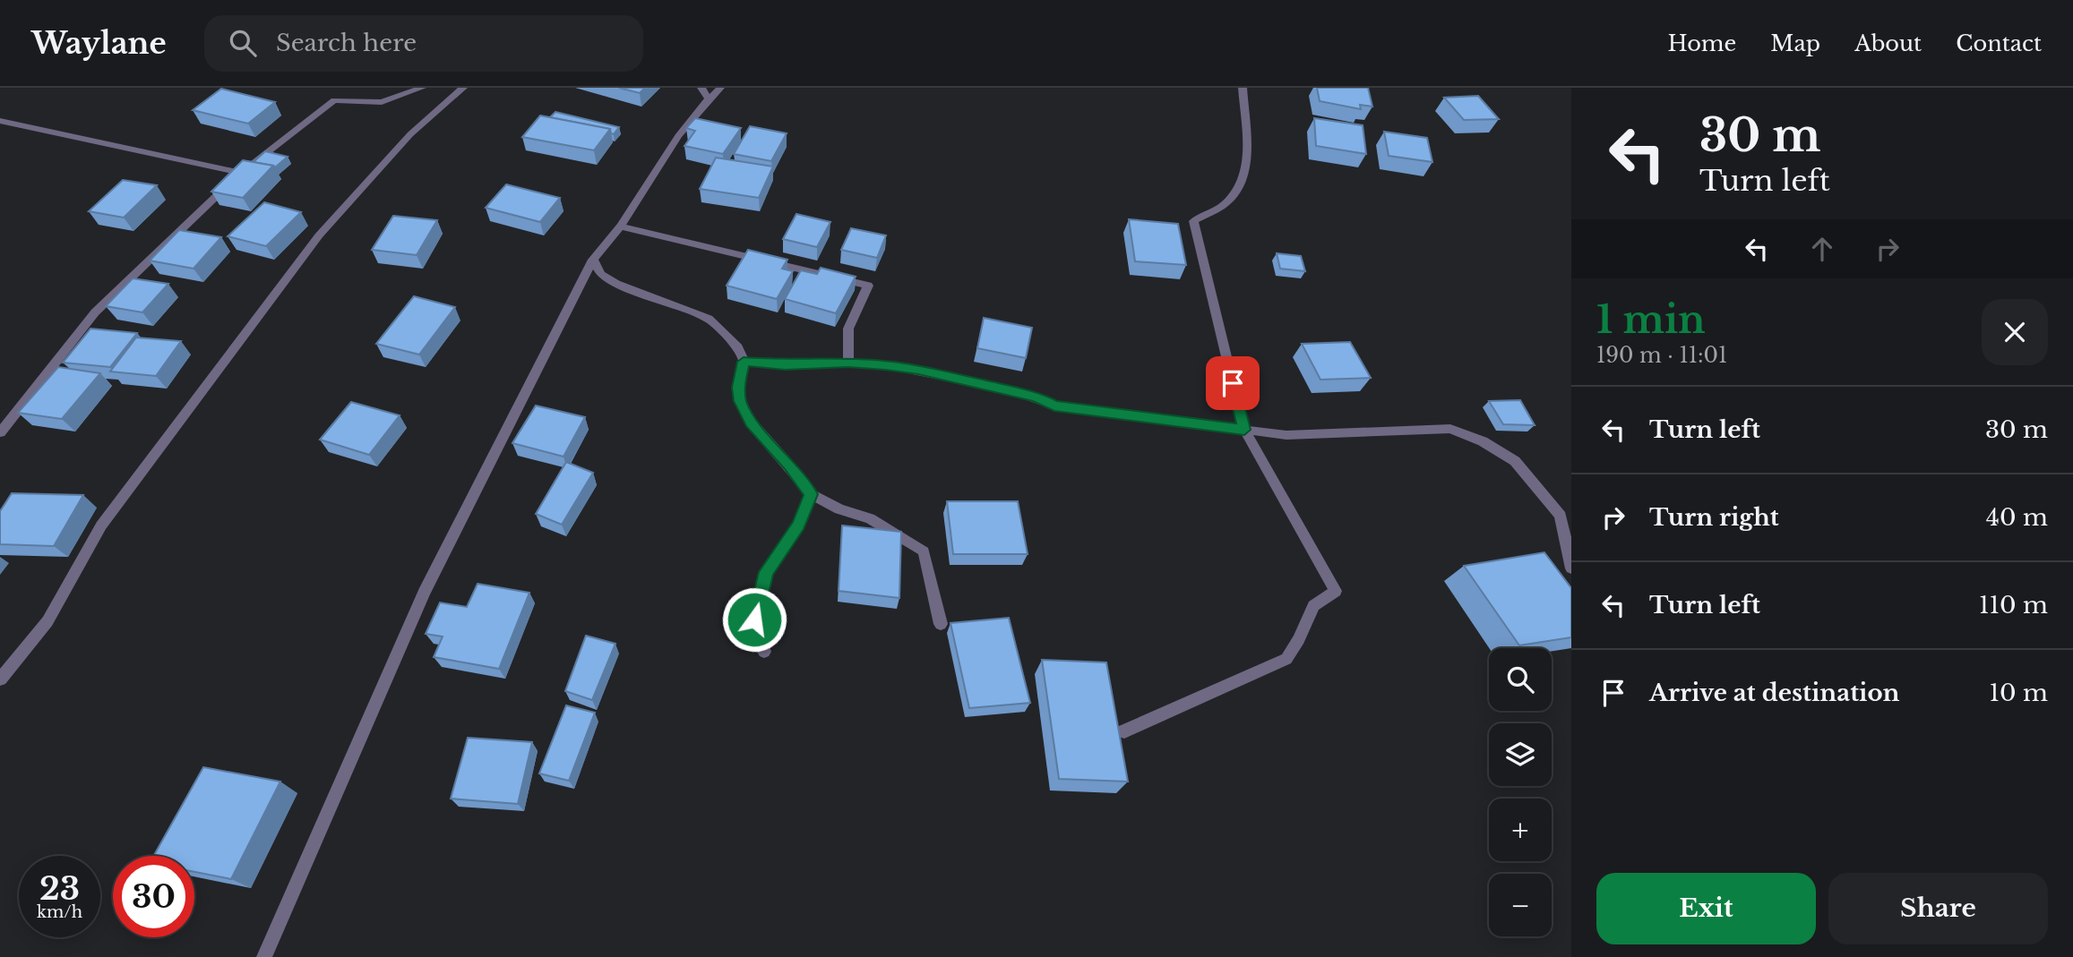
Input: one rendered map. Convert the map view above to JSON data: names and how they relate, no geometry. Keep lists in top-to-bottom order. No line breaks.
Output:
{"page":{"header":"Waylane","search":"Search here","nav":["Home","Map","About","Contact"],"turn":["30 m","Turn left"],"heading":["1 min","190 m · 11:01"],"list":[{"name":"Turn left","value":"30 m"},{"name":"Turn right","value":"40 m"},{"name":"Turn left","value":"110 m"},{"name":"Arrive at destination","value":"10 m"}],"map_buttons":["+","−"],"speed":"23 km/h","limit":"30","buttons":["Exit","Share"]}}
